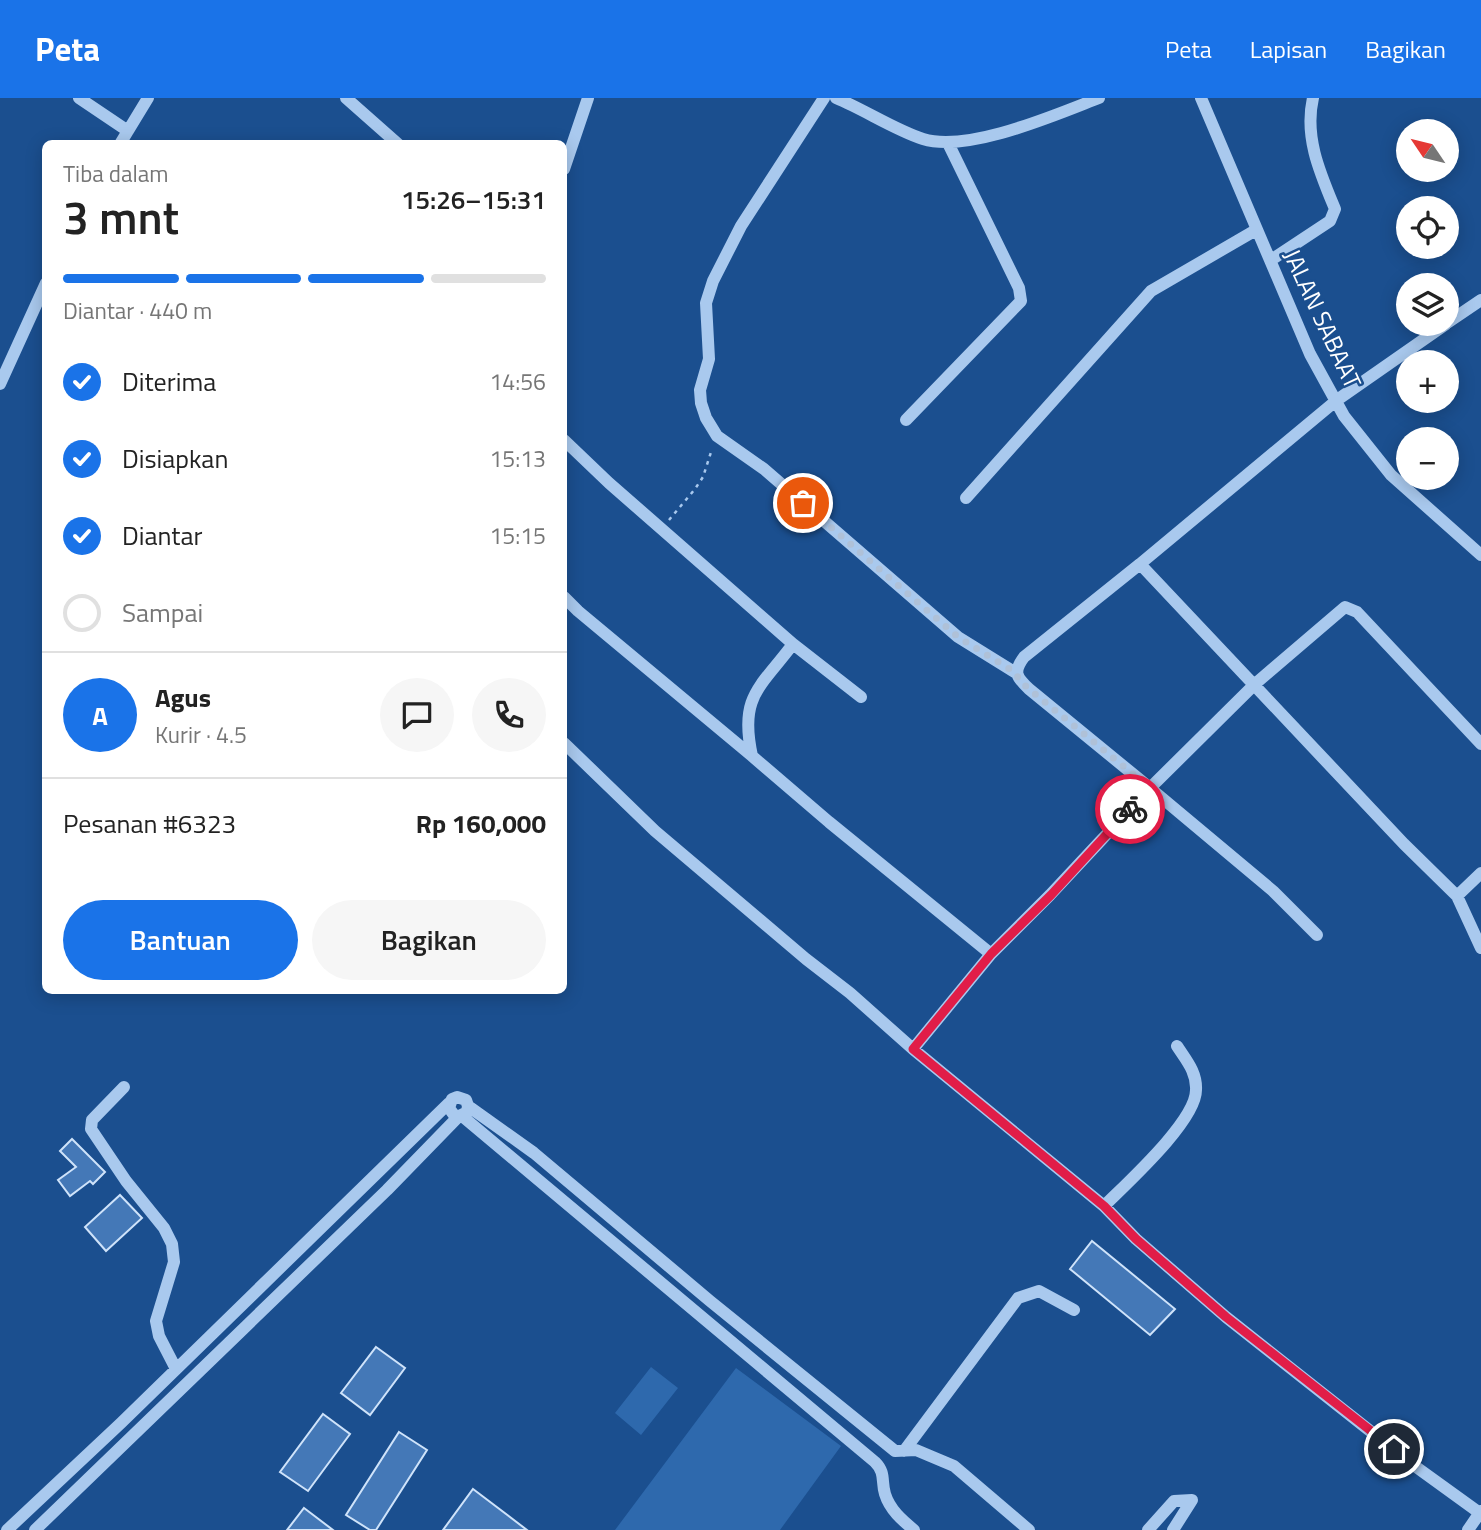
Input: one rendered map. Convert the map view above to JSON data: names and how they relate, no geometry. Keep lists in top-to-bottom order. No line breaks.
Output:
{"streets":{"street":["JALAN SABAAT"]},"north":"top left","page":{"header":"Peta","nav":["Peta","Lapisan","Bagikan"],"map_buttons":["+","−"],"heading":["3 mnt","Tiba dalam","15:26–15:31"],"panel":["Agus","Kurir · 4.5","Pesanan #6323","Rp 160,000"],"bar":"Diantar · 440 m","list":[["Diterima","14:56"],["Disiapkan","15:13"],["Diantar","15:15"],"Sampai"],"round":"A","buttons":["Bantuan","Bagikan"]}}
